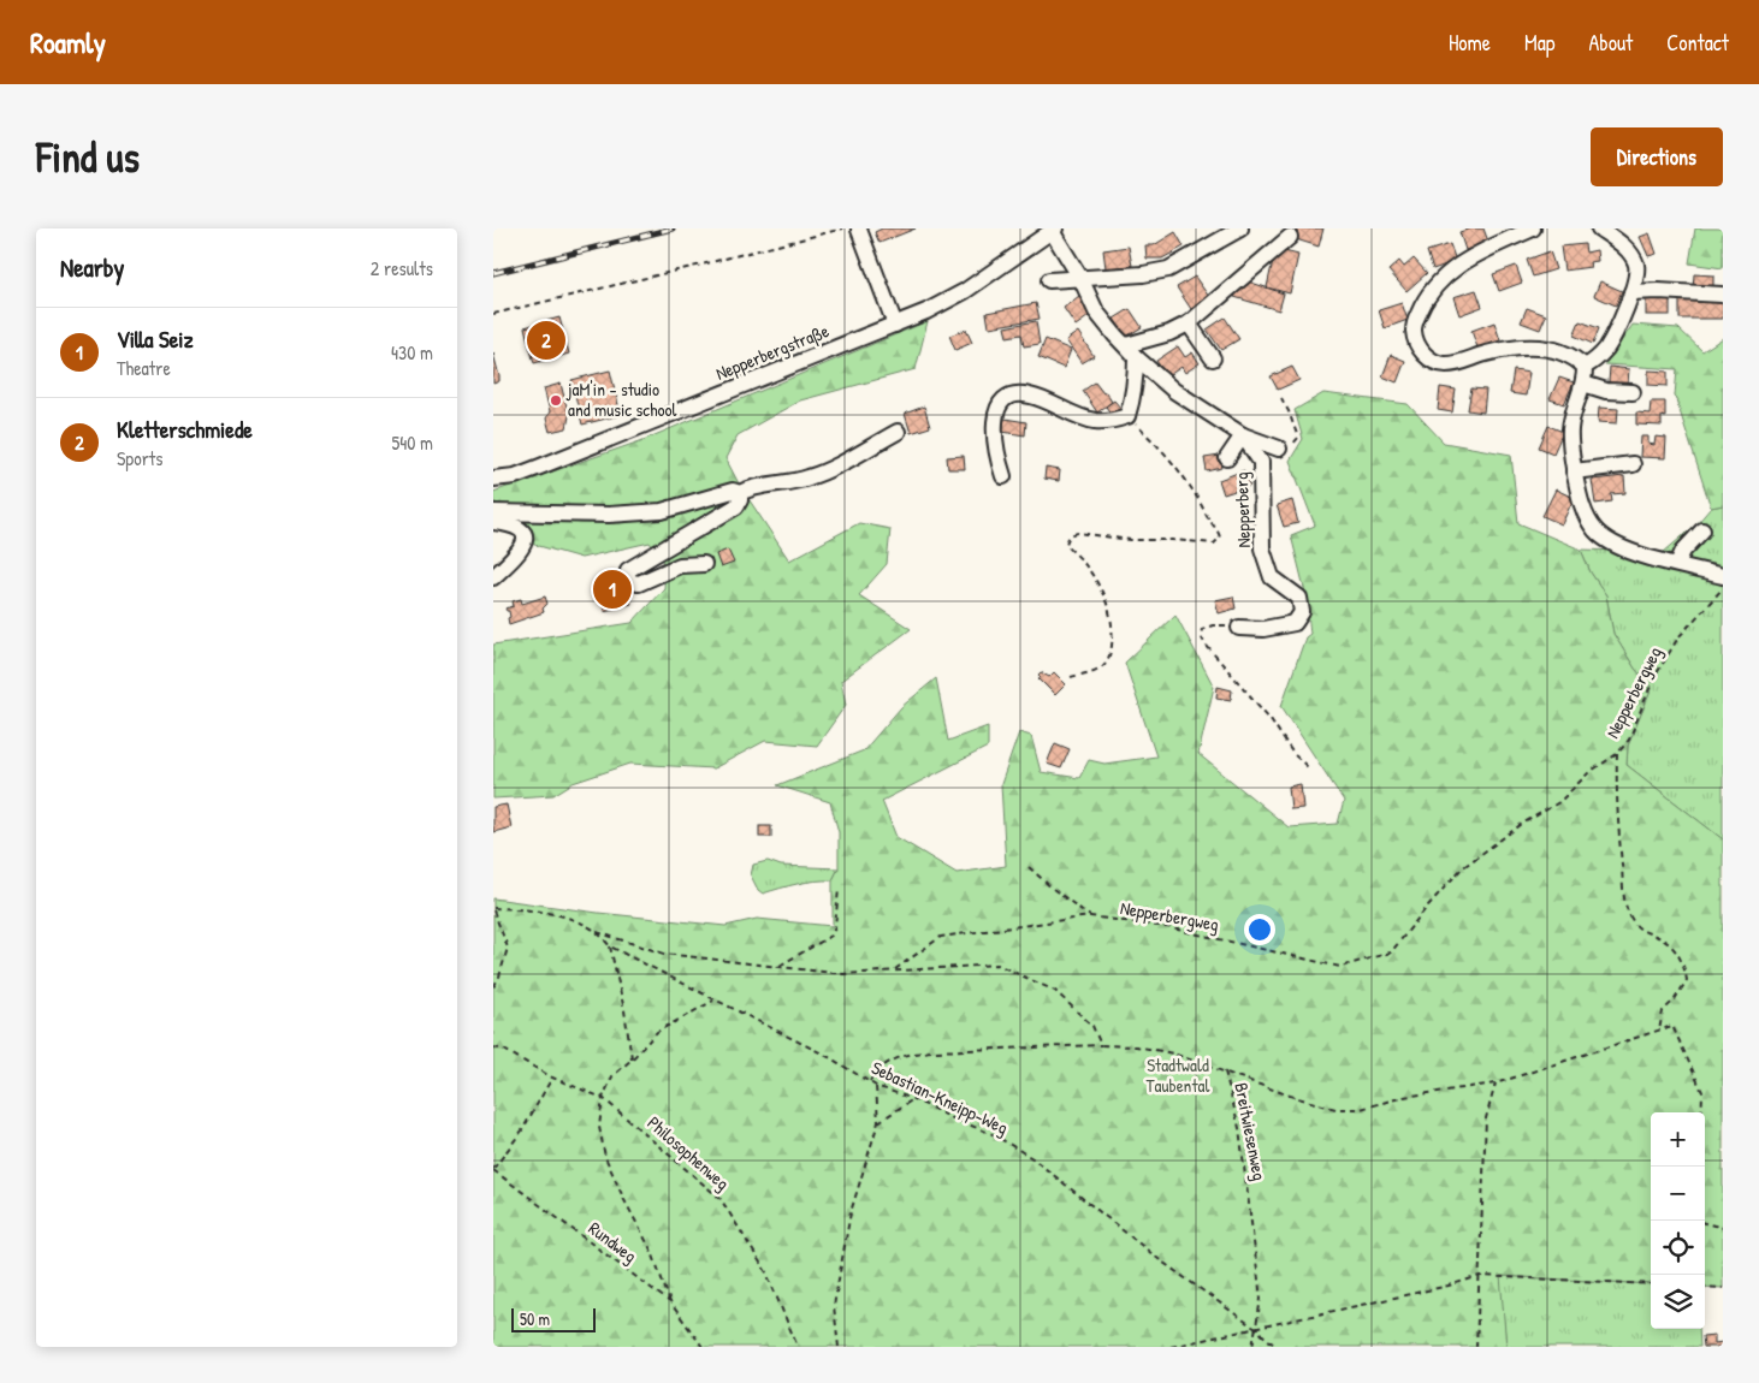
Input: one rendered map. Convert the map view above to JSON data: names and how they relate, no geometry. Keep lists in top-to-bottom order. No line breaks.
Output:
{"streets":{"street":["Nepperbergstraße","Nepperberg"],"path":["Nepperbergweg","Sebastian-Kneipp-Weg","Breitwiesenweg","Philosophenweg","Rundweg"]},"crossings":[["Nepperbergstraße","Nepperberg"],["Sebastian-Kneipp-Weg","Breitwiesenweg"]],"parks":["Stadtwald Taubental"],"places":["jaM'in - studio and music school"],"scale_bar":"50 m","page":{"header":"Roamly","nav":["Home","Map","About","Contact"],"buttons":"Directions","title":"Find us","heading":["Nearby","2 results"],"list":[{"mark":"1","name":"Villa Seiz","note":"Theatre","value":"430 m"},{"mark":"2","name":"Kletterschmiede","note":"Sports","value":"540 m"}],"pins":["2","1"],"map_buttons":["+","−"],"scale":"50 m"}}
